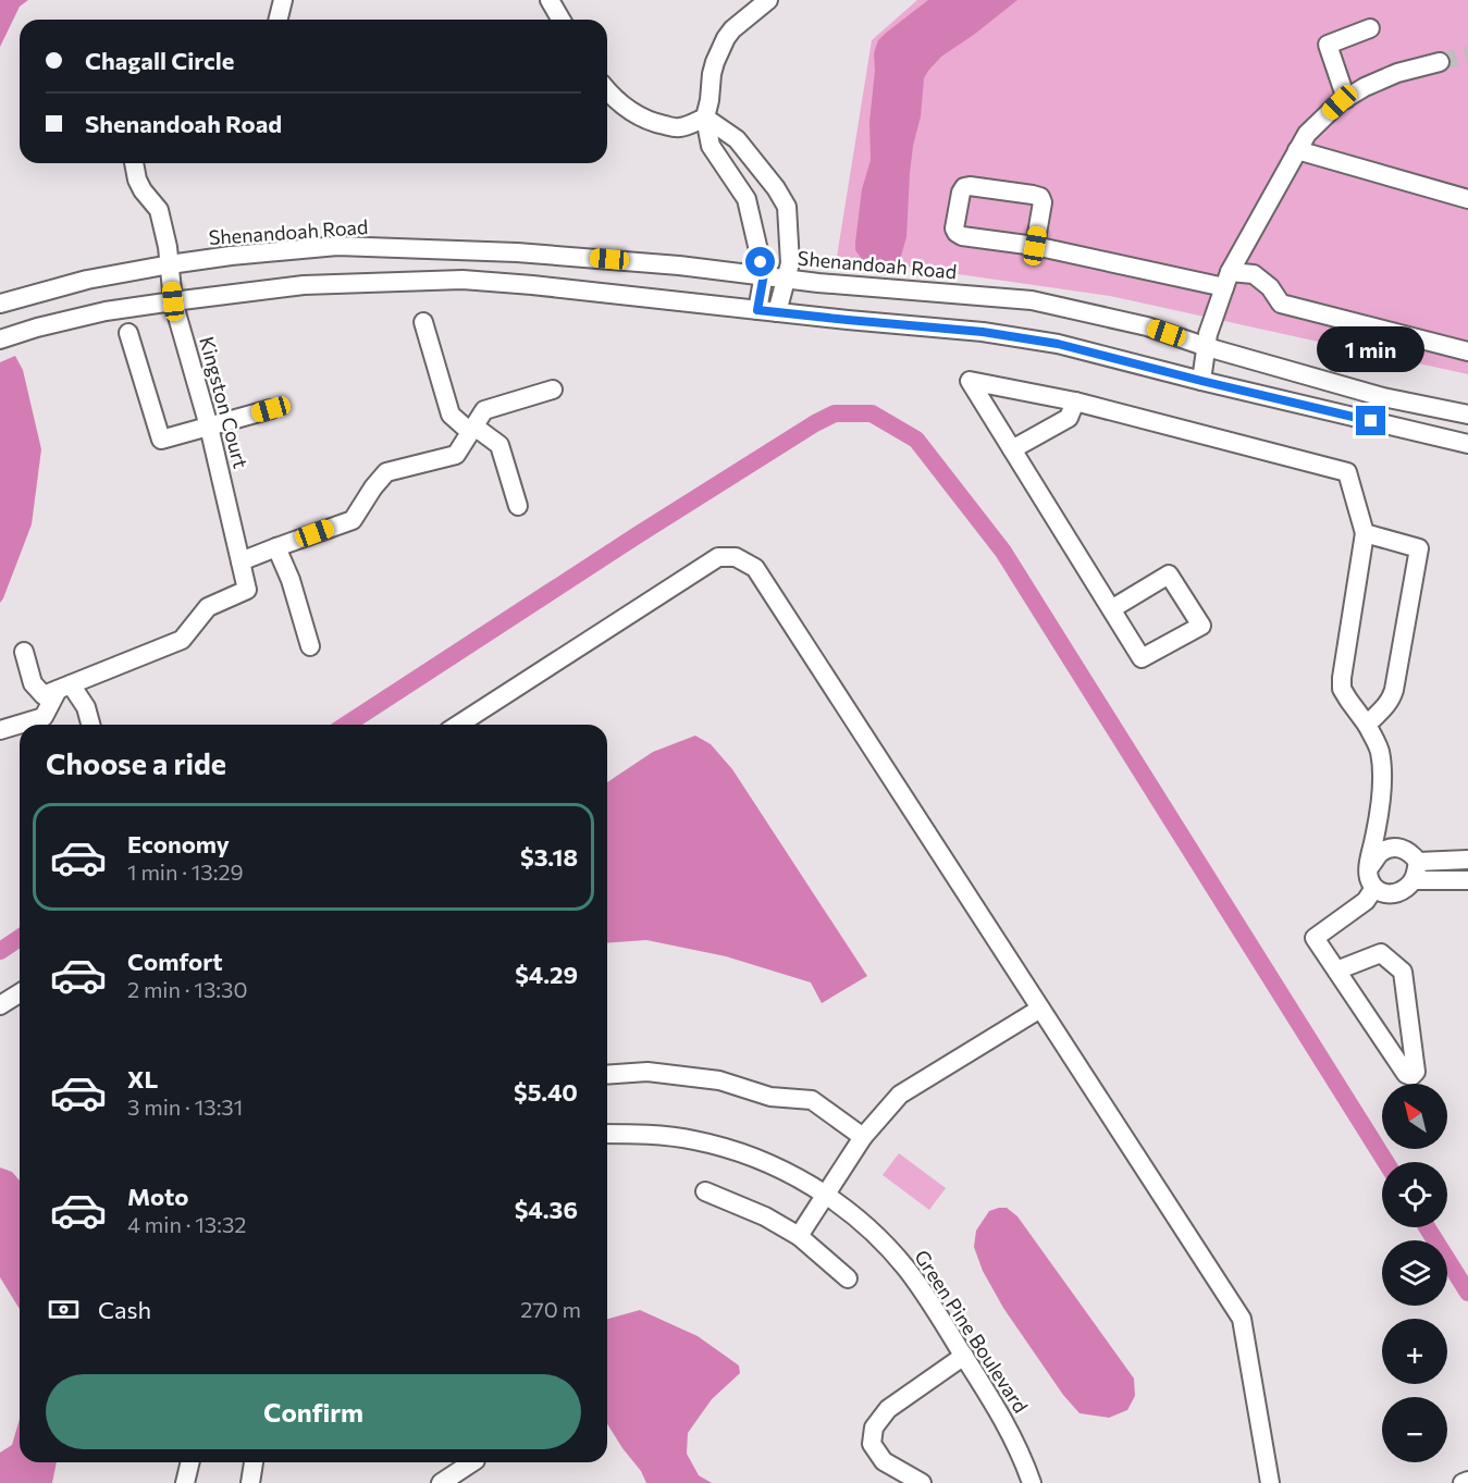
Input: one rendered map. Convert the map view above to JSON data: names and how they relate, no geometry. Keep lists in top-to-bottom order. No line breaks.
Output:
{"streets":{"street":["Shenandoah Road","Kingston Court","Green Pine Boulevard"]},"crossings":[["Shenandoah Road","Kingston Court"]],"north":"top left","page":{"banner":["Chagall Circle","Shenandoah Road"],"bubble":"1 min","heading":"Choose a ride","list":[{"name":"Economy","note":"1 min · 13:29","value":"$3.18"},{"name":"Comfort","note":"2 min · 13:30","value":"$4.29"},{"name":"XL","note":"3 min · 13:31","value":"$5.40"},{"name":"Moto","note":"4 min · 13:32","value":"$4.36"}],"map_buttons":["+","−"],"pay":["Cash","270 m"],"buttons":"Confirm"}}
